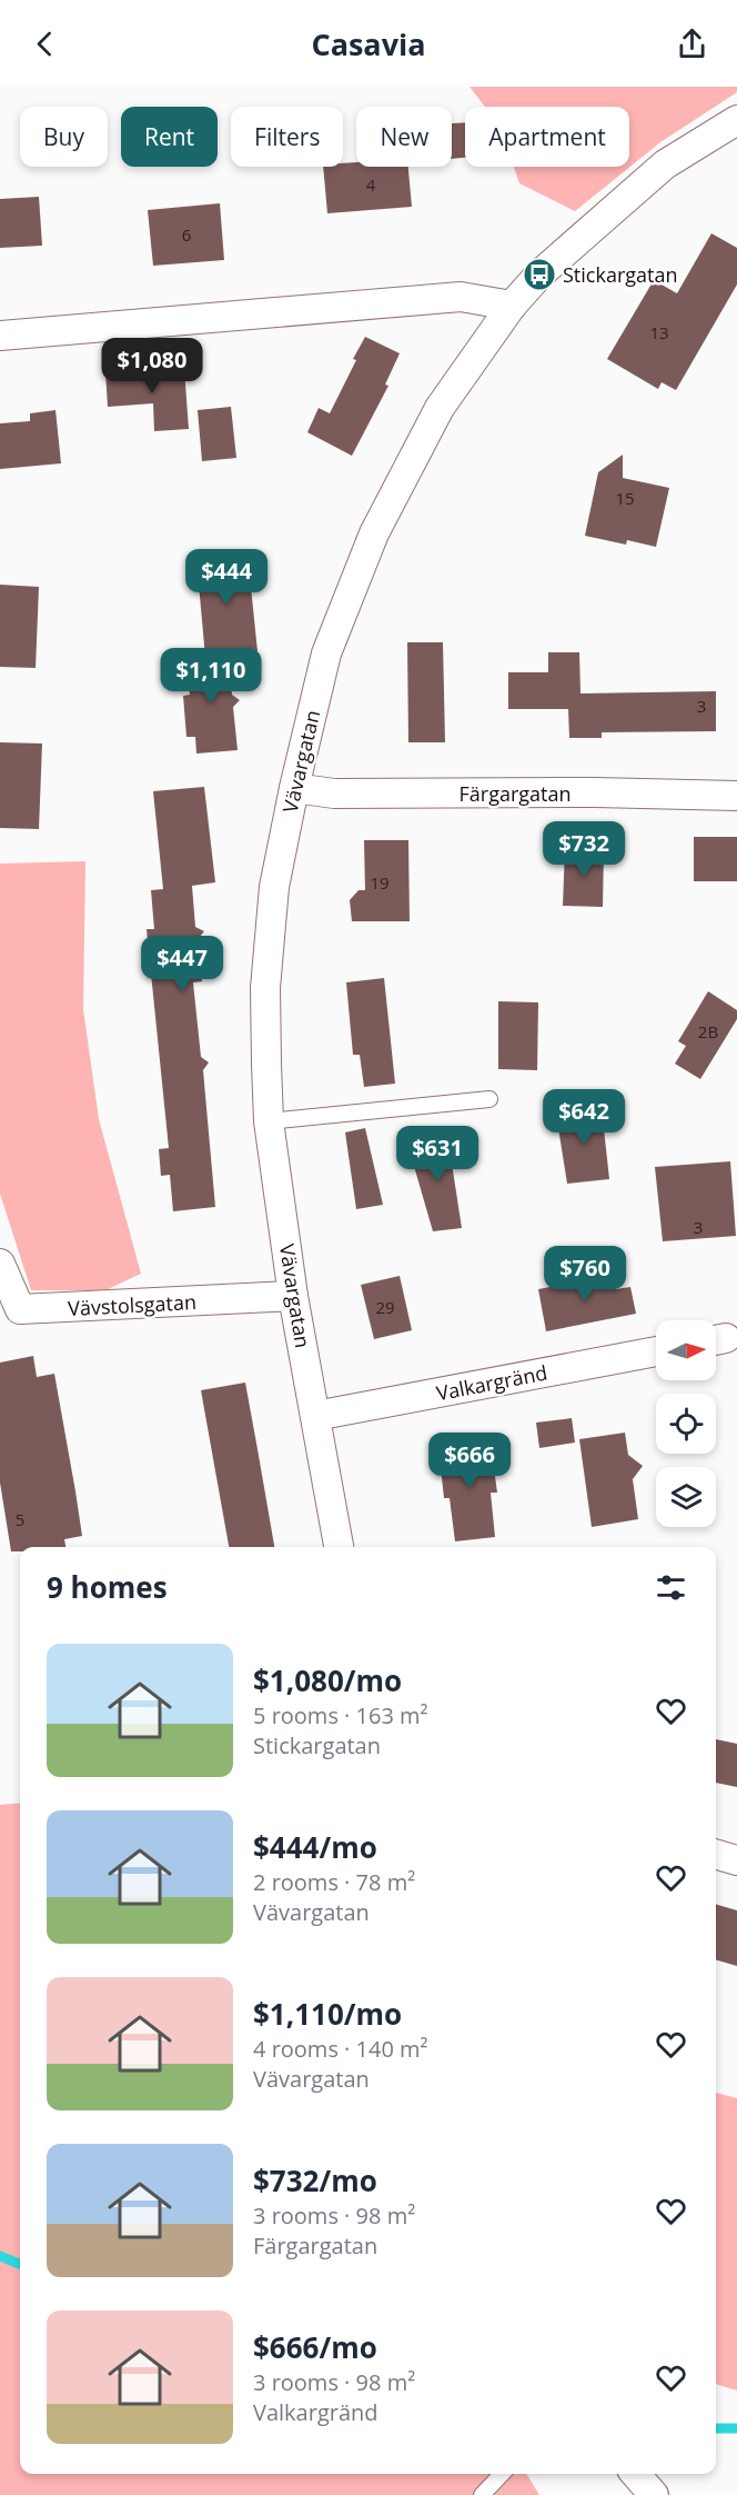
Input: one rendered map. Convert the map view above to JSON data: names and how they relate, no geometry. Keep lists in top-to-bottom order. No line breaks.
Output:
{"streets":{"street":["Vävargatan","Färgargatan","Vävstolsgatan","Valkargränd"]},"crossings":[["Vävargatan","Färgargatan"],["Vävargatan","Vävstolsgatan"],["Vävargatan","Valkargränd"]],"places":{"bus stop":["Stickargatan"]},"house_numbers":["4","6","13","15","3","19","2B","3","29","5"],"north":"right","page":{"header":"Casavia","chip":["Buy","Rent","Filters","New","Apartment"],"price":["$1,080","$444","$1,110","$732","$447","$642","$631","$760","$666"],"heading":"9 homes","list":[{"name":"$1,080/mo","note":"5 rooms · 163 m² · Stickargatan"},{"name":"$444/mo","note":"2 rooms · 78 m² · Vävargatan"},{"name":"$1,110/mo","note":"4 rooms · 140 m² · Vävargatan"},{"name":"$732/mo","note":"3 rooms · 98 m² · Färgargatan"},{"name":"$666/mo","note":"3 rooms · 98 m² · Valkargränd"}]}}
